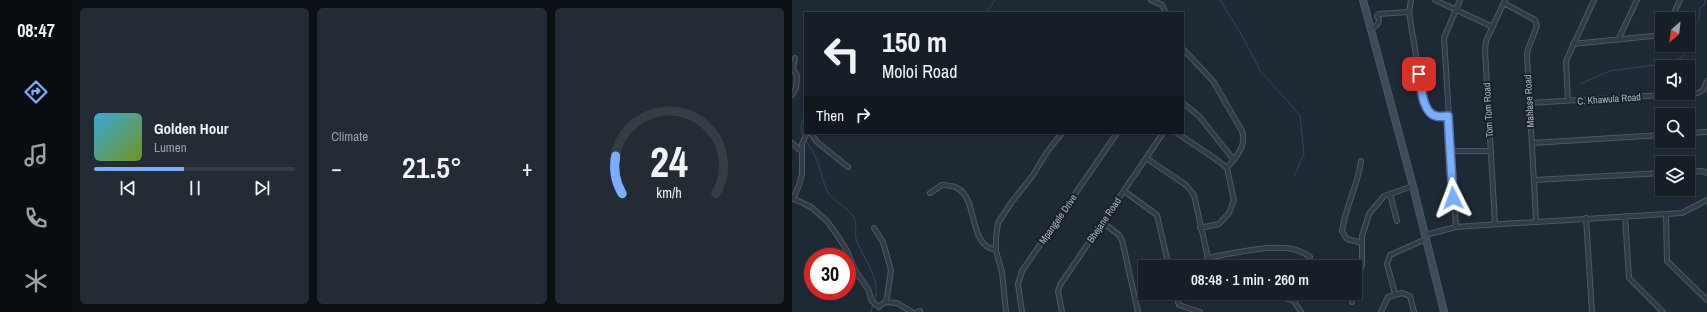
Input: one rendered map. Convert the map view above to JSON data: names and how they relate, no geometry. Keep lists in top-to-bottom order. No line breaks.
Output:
{"streets":{"street":["C. Khawula Road","Mahlase Road","Tom Tom Road","Mpangele Drive","Bhejane Road"]},"crossings":[["C. Khawula Road","Mahlase Road"],["Mahlase Road","Tom Tom Road"]],"north":"bottom left","page":{"tabs":"08:47","tile":"Climate","turn":["150 m","Moloi Road"],"then":"Then","song":["Golden Hour","Lumen"],"heat":["−","21.5°","+"],"limit":"30","trip":"08:48 · 1 min · 260 m","gauge":["24","km/h"]}}
